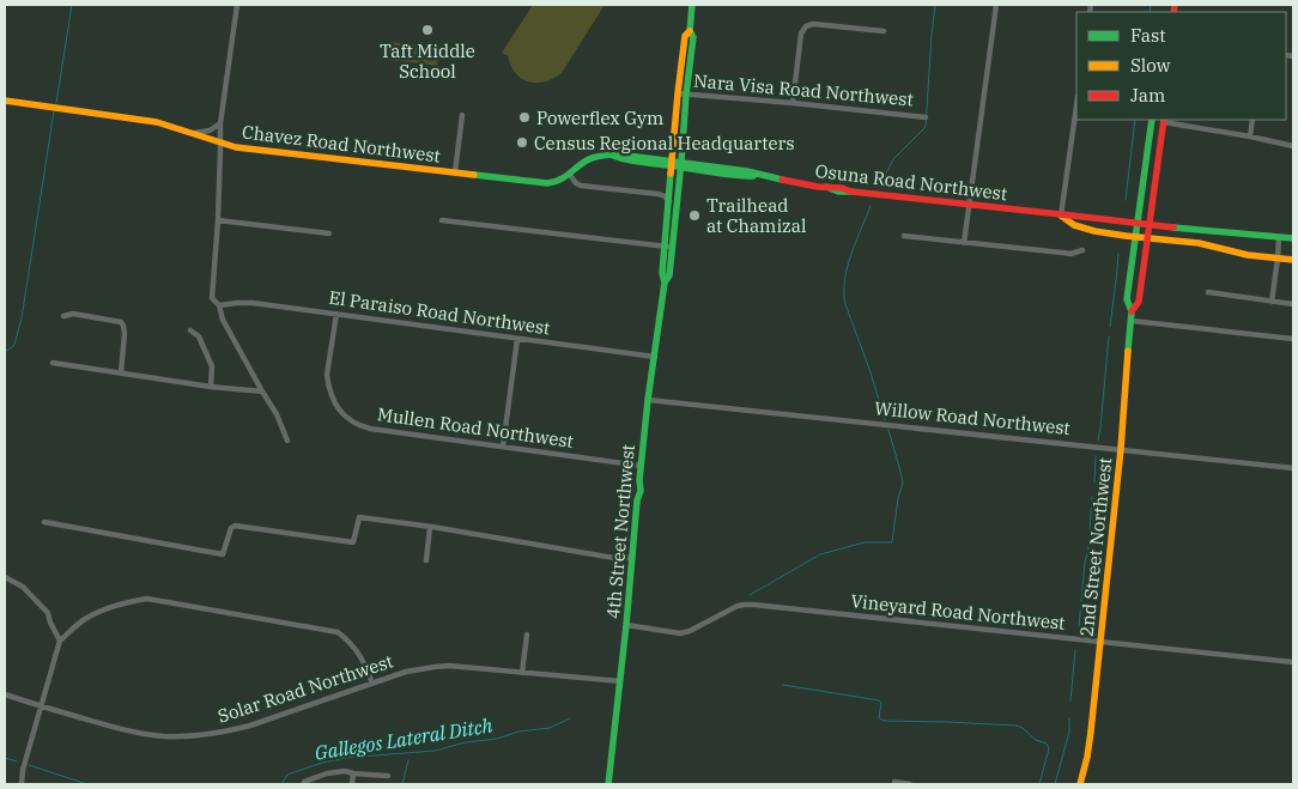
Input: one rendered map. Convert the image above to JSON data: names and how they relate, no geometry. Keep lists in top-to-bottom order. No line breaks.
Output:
{"streets":{"main road":["Chavez Road Northwest","Osuna Road Northwest","4th Street Northwest","2nd Street Northwest"],"street":["Nara Visa Road Northwest","El Paraiso Road Northwest","Willow Road Northwest","Mullen Road Northwest","Vineyard Road Northwest","Solar Road Northwest"]},"crossings":[["Nara Visa Road Northwest","4th Street Northwest"],["Chavez Road Northwest","Osuna Road Northwest"],["Osuna Road Northwest","4th Street Northwest"],["Osuna Road Northwest","2nd Street Northwest"],["El Paraiso Road Northwest","Mullen Road Northwest"],["El Paraiso Road Northwest","4th Street Northwest"],["Willow Road Northwest","4th Street Northwest"],["Willow Road Northwest","2nd Street Northwest"],["Mullen Road Northwest","4th Street Northwest"],["4th Street Northwest","Vineyard Road Northwest"],["4th Street Northwest","Solar Road Northwest"],["2nd Street Northwest","Vineyard Road Northwest"]],"water":["Gallegos Lateral Ditch"],"places":["Taft Middle School","Powerflex Gym","Census Regional Headquarters","Trailhead at Chamizal"],"legend":["Fast","Slow","Jam"]}
